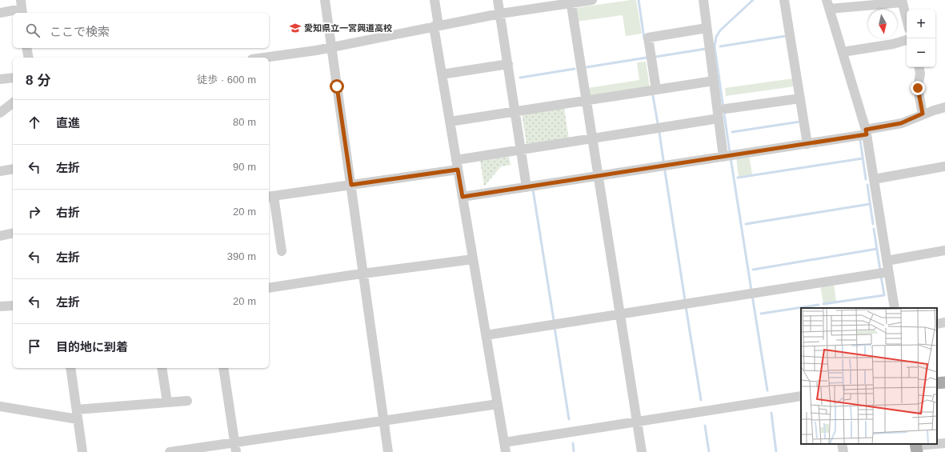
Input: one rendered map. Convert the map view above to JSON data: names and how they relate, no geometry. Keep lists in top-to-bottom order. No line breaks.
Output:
{"places":{"school or university":["愛知県立一宮興道高校"]},"north":"bottom","page":{"map_buttons":["+","−"],"search":"ここで検索","heading":["8 分","徒歩 · 600 m"],"list":[["直進","80 m"],["左折","90 m"],["右折","20 m"],["左折","390 m"],["左折","20 m"],"目的地に到着"]}}
